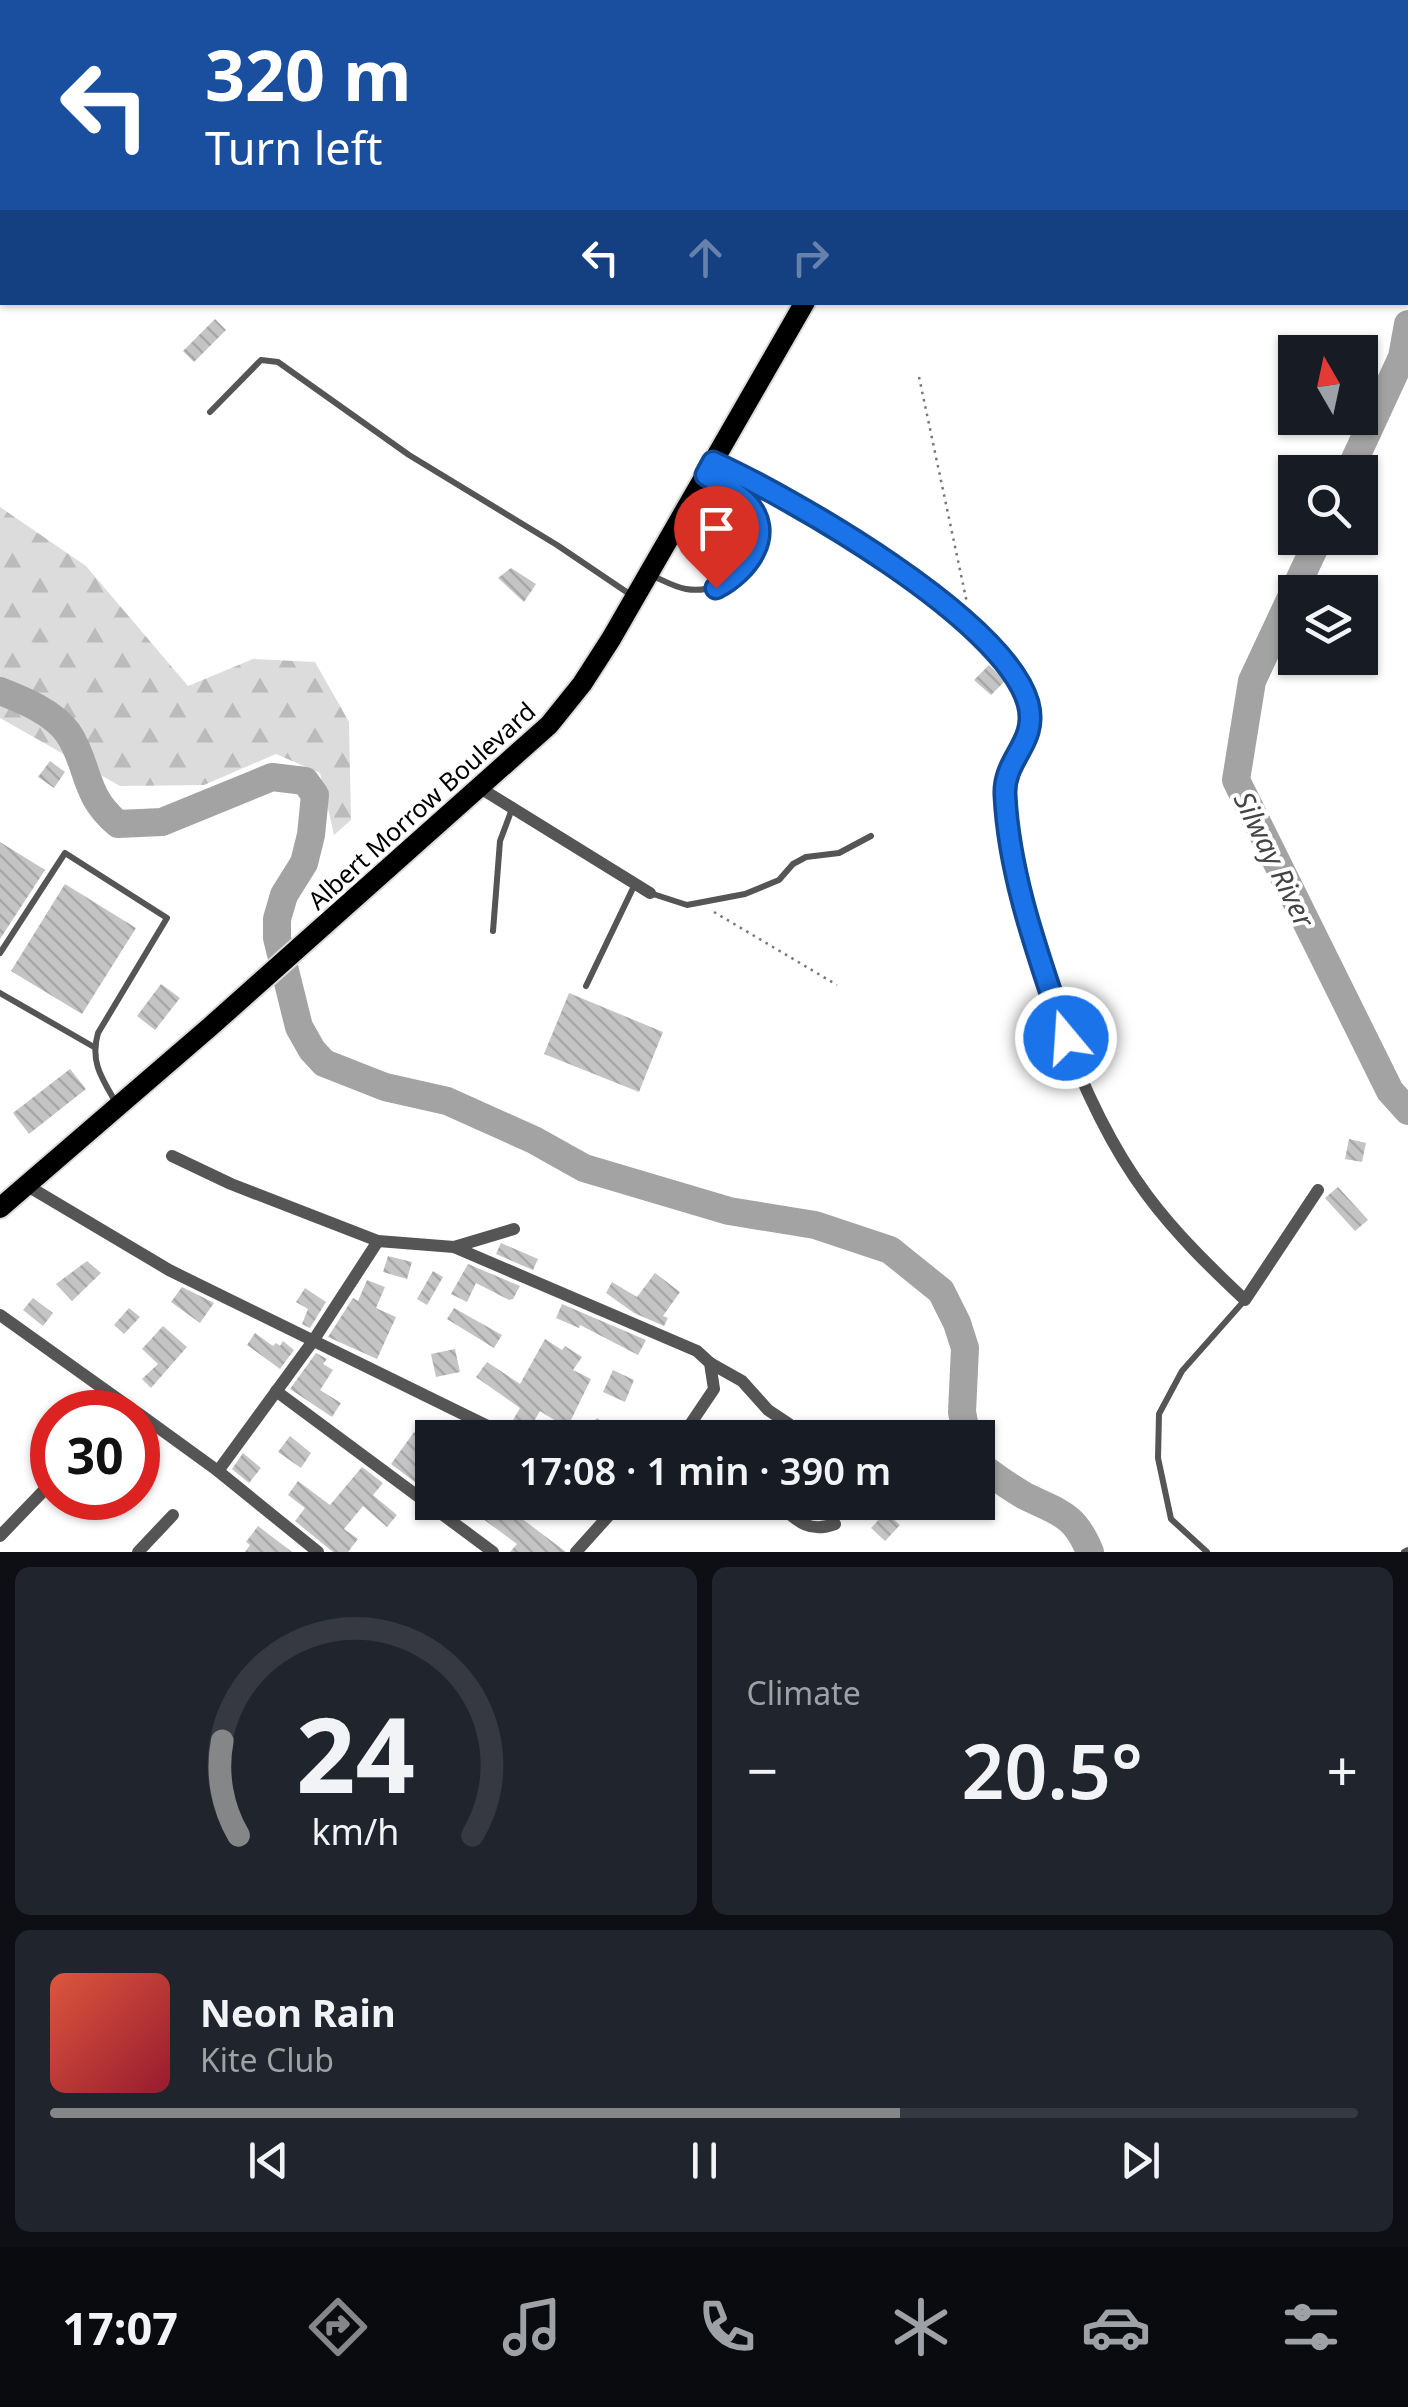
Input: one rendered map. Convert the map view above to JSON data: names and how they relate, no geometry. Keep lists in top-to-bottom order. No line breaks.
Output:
{"streets":{"highway":["Albert Morrow Boulevard"]},"water":["Silway River"],"north":"top","page":{"turn":["320 m","Turn left"],"limit":"30","trip":"17:08 · 1 min · 390 m","tile":"Climate","heat":["−","20.5°","+"],"song":["Neon Rain","Kite Club"],"tabs":"17:07","gauge":["24","km/h"]}}
